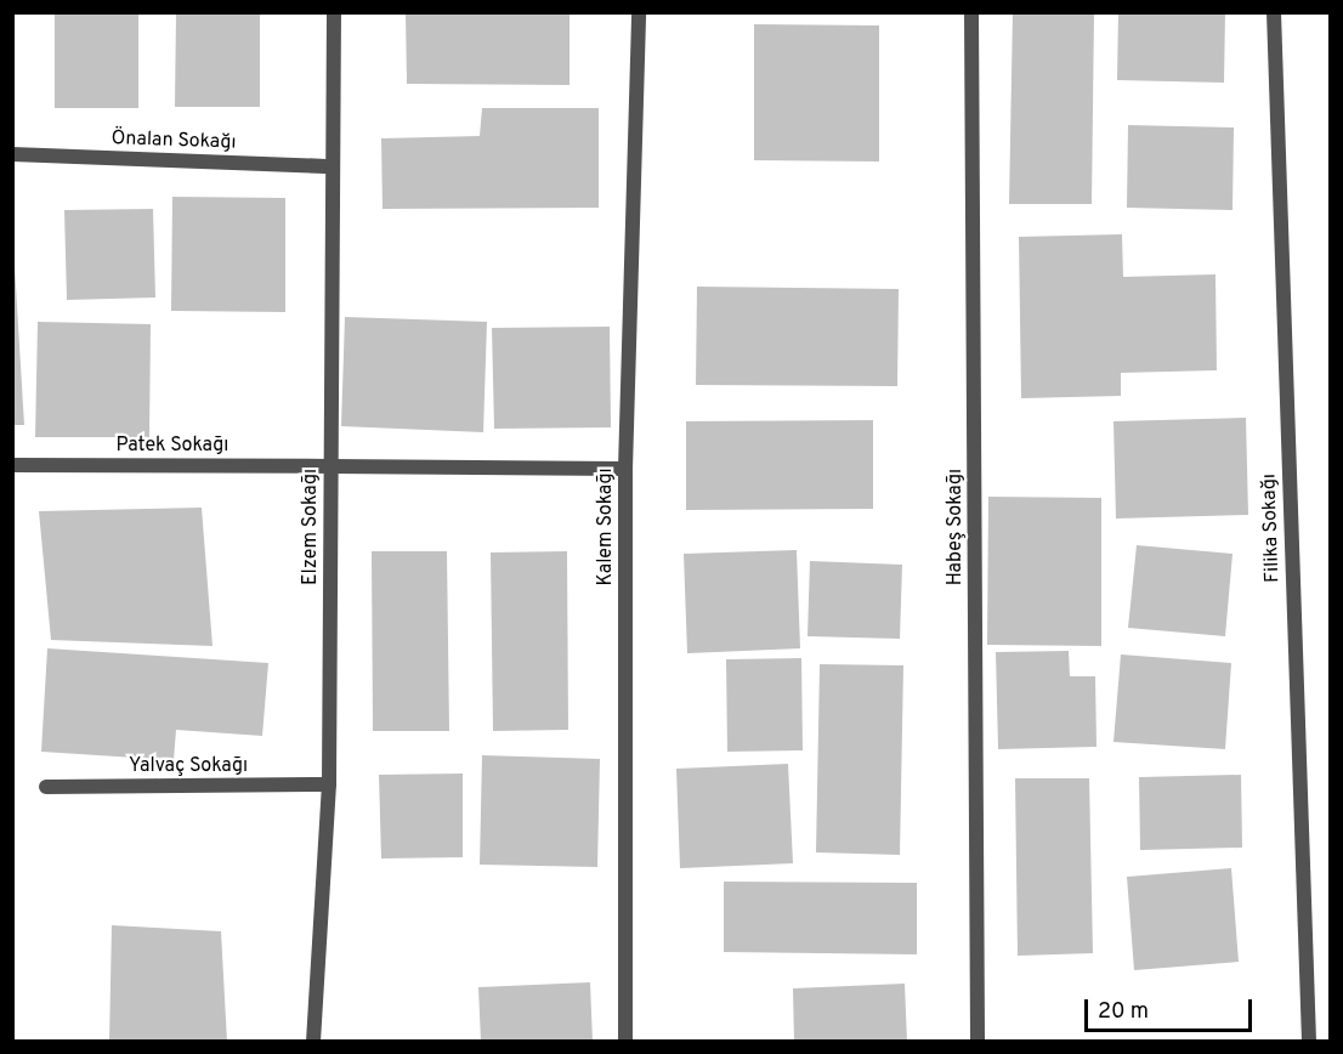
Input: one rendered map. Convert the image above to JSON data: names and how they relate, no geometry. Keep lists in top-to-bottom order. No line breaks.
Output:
{"streets":{"street":["Önalan Sokağı","Patek Sokağı","Elzem Sokağı","Kalem Sokağı","Habeş Sokağı","Filika Sokağı","Yalvaç Sokağı"]},"crossings":[["Önalan Sokağı","Elzem Sokağı"],["Patek Sokağı","Elzem Sokağı"],["Patek Sokağı","Kalem Sokağı"],["Elzem Sokağı","Yalvaç Sokağı"]],"scale_bar":"20 m"}
